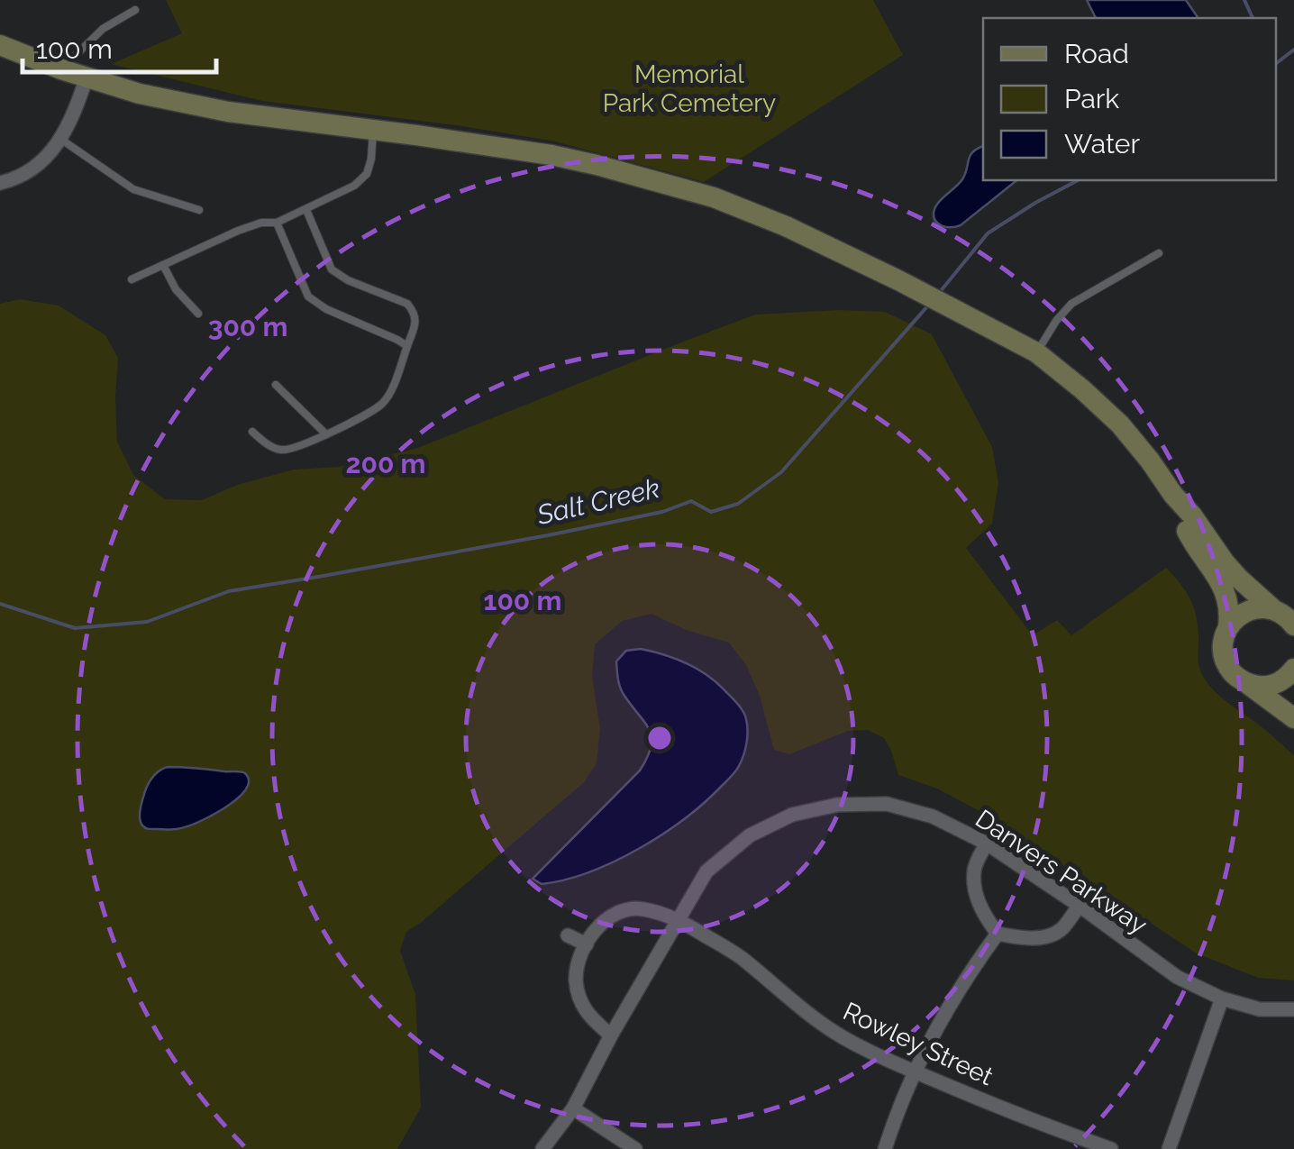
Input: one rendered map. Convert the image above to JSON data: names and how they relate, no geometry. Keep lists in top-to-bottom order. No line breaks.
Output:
{"streets":{"street":["Danvers Parkway","Rowley Street"]},"crossings":[["Danvers Parkway","Rowley Street"]],"water":["Salt Creek"],"parks":["Memorial Park Cemetery"],"legend":["Road","Park","Water"],"scale_bar":"100 m","rings":["300 m","200 m","100 m"]}
